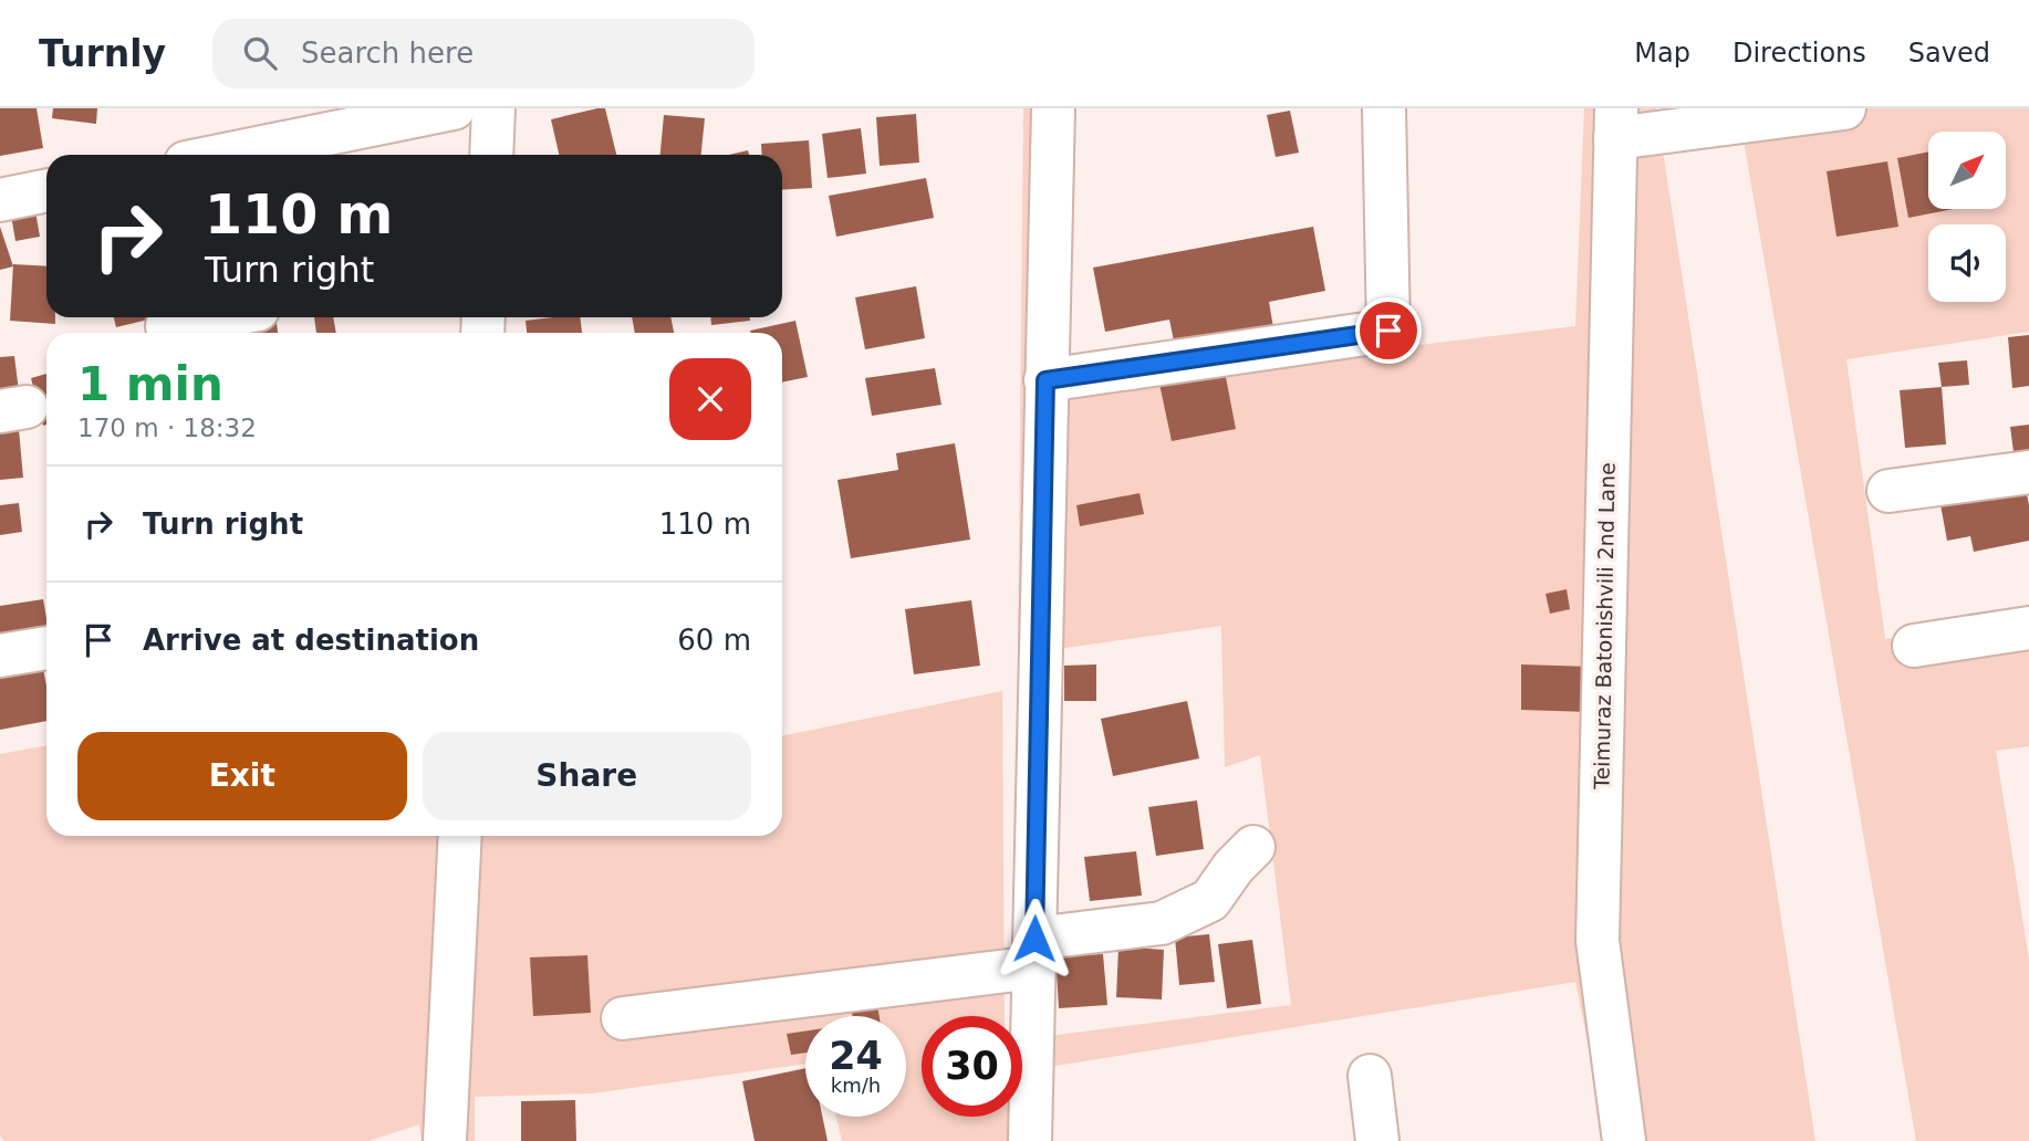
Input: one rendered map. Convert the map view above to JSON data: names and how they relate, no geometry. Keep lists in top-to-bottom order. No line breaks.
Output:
{"streets":{"street":["Teimuraz Batonishvili 2nd Lane"]},"north":"top right","page":{"header":"Turnly","search":"Search here","nav":["Map","Directions","Saved"],"turn":["110 m","Turn right"],"heading":["1 min","170 m · 18:32"],"list":[{"name":"Turn right","value":"110 m"},{"name":"Arrive at destination","value":"60 m"}],"buttons":["Exit","Share"],"speed":"24 km/h","limit":"30"}}
